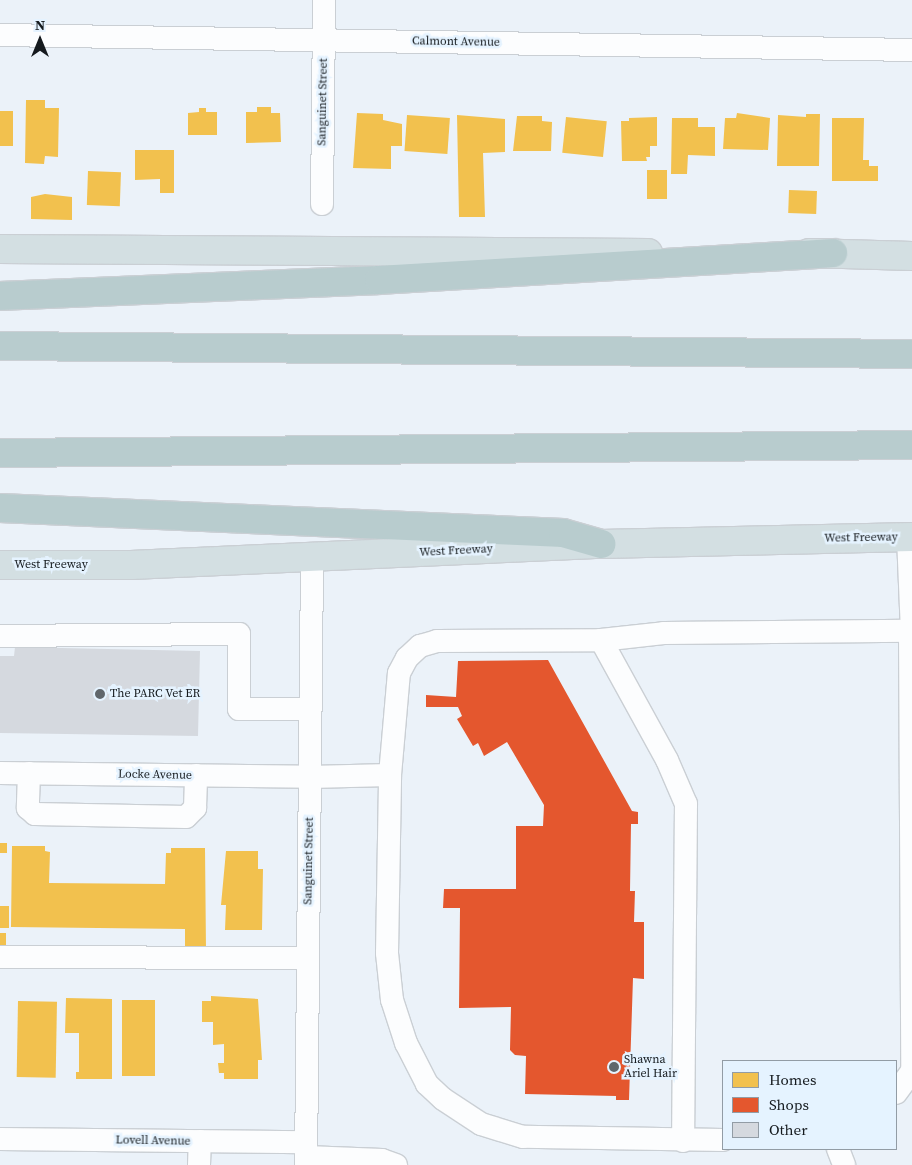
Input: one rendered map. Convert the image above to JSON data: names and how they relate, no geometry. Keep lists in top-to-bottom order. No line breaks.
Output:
{"streets":{"main road":["West Freeway"],"street":["Calmont Avenue","Sanguinet Street","Locke Avenue","Lovell Avenue"]},"crossings":[["Calmont Avenue","Sanguinet Street"],["Sanguinet Street","West Freeway"],["Sanguinet Street","Locke Avenue"],["Sanguinet Street","Lovell Avenue"]],"places":["The PARC Vet ER","Shawna Ariel Hair"],"legend":["Homes","Shops","Other"],"north":"top"}
